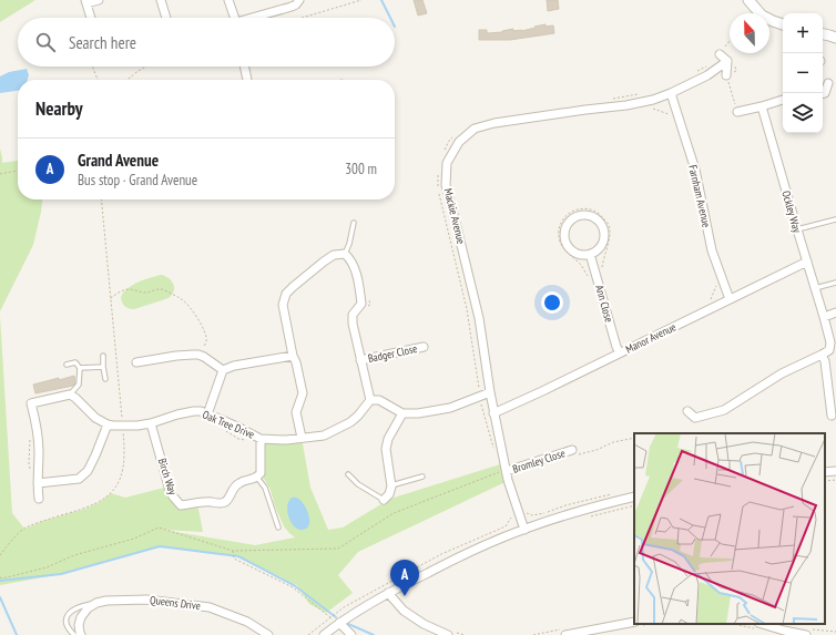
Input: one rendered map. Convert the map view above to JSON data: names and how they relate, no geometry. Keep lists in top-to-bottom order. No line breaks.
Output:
{"streets":{"street":["Farnham Avenue","Ockley Way","Mackie Avenue","Ann Close","Manor Avenue","Badger Close","Oak Tree Drive","Bromley Close","Birch Way","Queens Drive"]},"crossings":[["Farnham Avenue","Mackie Avenue"],["Farnham Avenue","Manor Avenue"],["Ockley Way","Manor Avenue"],["Mackie Avenue","Manor Avenue"],["Mackie Avenue","Bromley Close"],["Ann Close","Manor Avenue"],["Badger Close","Oak Tree Drive"],["Oak Tree Drive","Birch Way"]],"north":"top","page":{"map_buttons":["+","−"],"search":"Search here","heading":"Nearby","list":[{"mark":"A","name":"Grand Avenue","note":"Bus stop · Grand Avenue","value":"300 m"}],"pins":"A"}}
